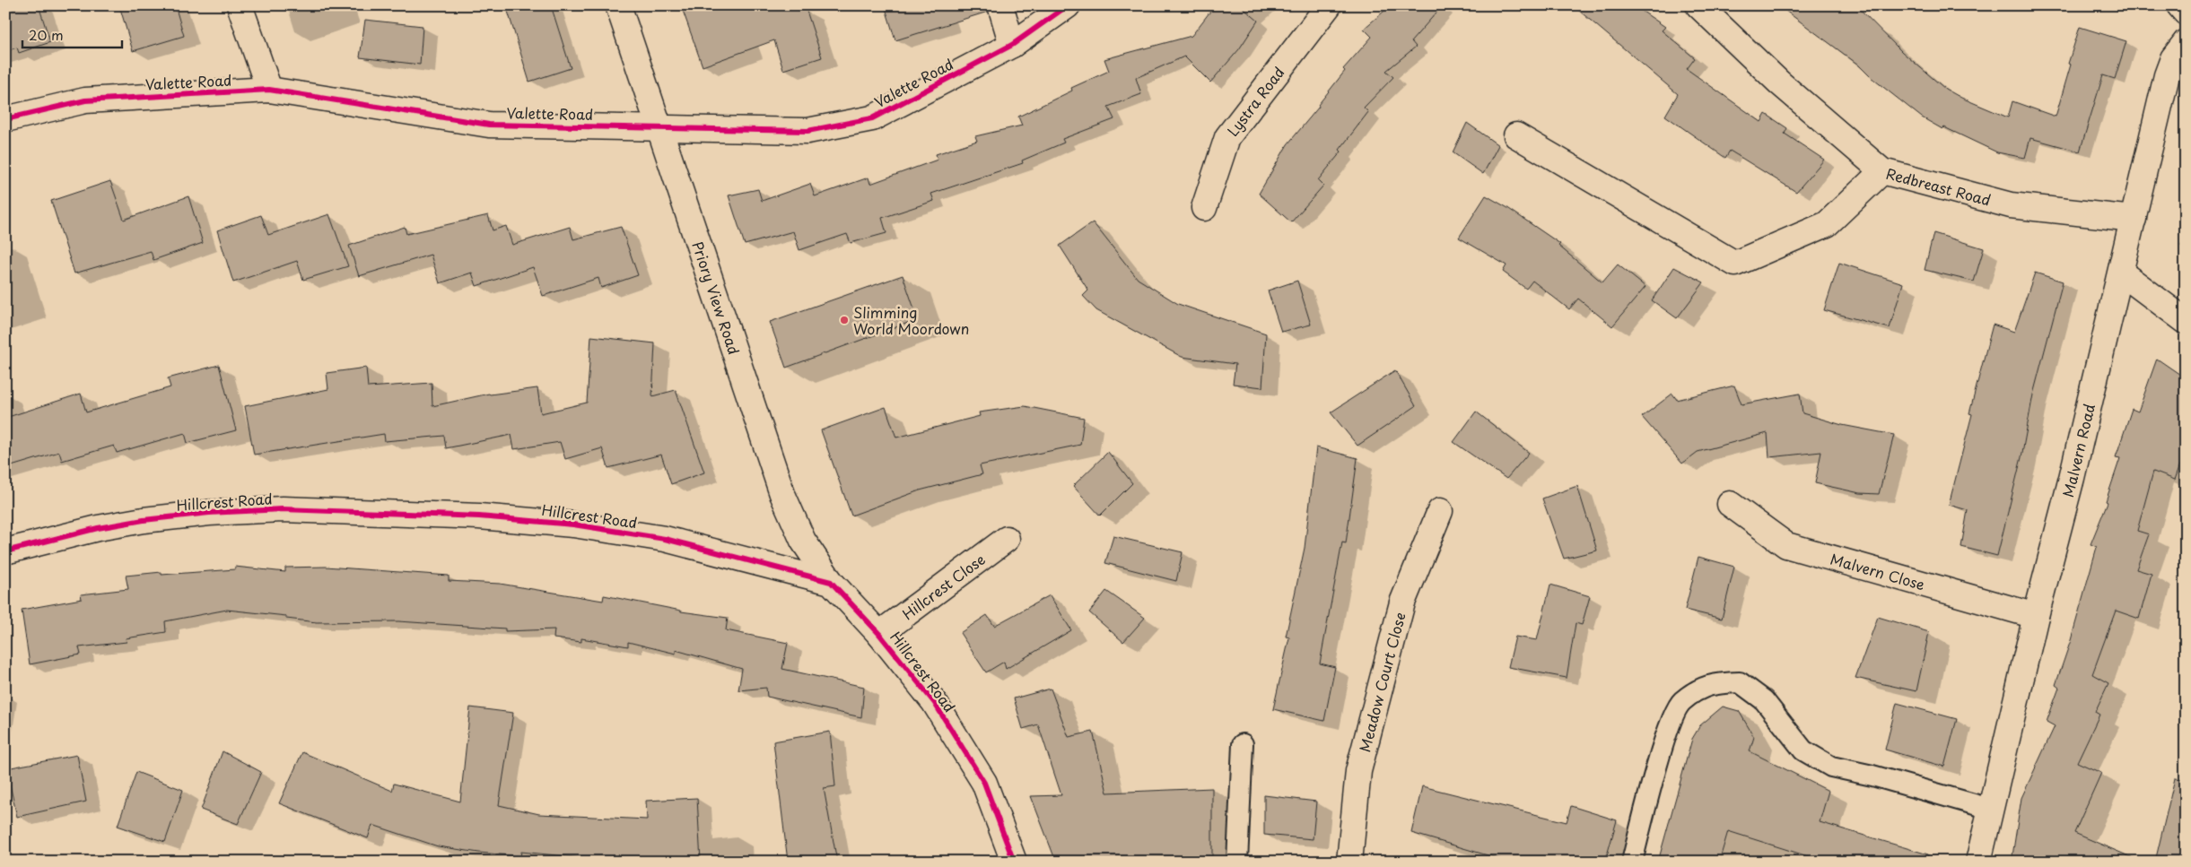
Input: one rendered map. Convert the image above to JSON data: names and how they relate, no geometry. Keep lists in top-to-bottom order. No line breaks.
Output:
{"streets":{"street":["Valette Road","Lystra Road","Redbreast Road","Priory View Road","Malvern Road","Hillcrest Road","Malvern Close","Hillcrest Close","Meadow Court Close"]},"crossings":[["Valette Road","Priory View Road"],["Redbreast Road","Malvern Road"],["Priory View Road","Hillcrest Road"],["Malvern Road","Malvern Close"],["Hillcrest Road","Hillcrest Close"]],"places":["Slimming World Moordown"],"scale_bar":"20 m"}
